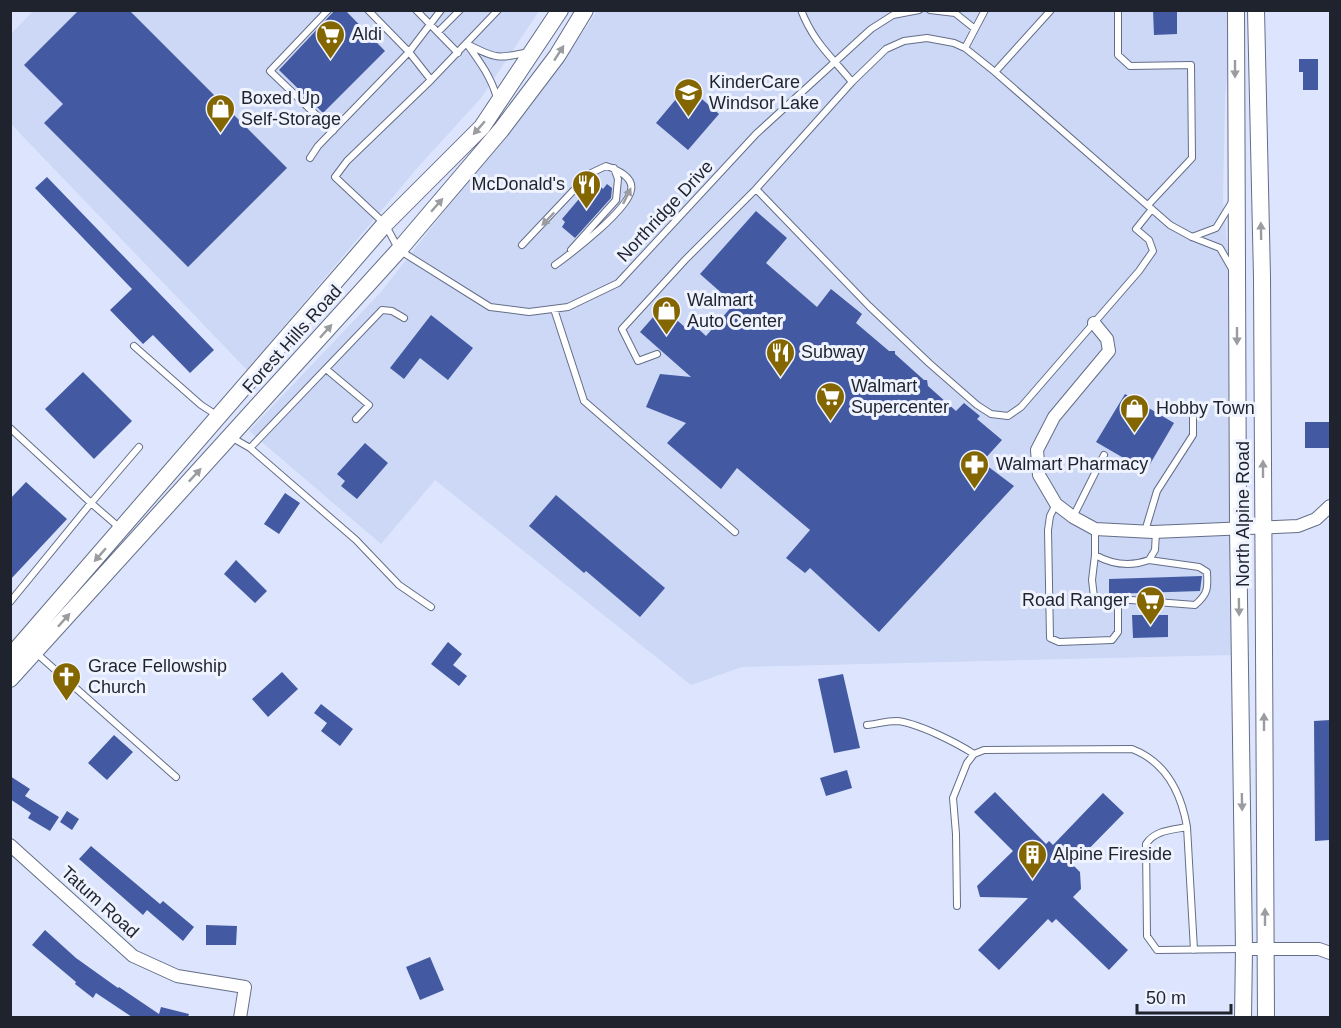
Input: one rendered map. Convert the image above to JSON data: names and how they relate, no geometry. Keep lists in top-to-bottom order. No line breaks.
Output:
{"streets":{"main road":["Forest Hills Road","North Alpine Road"],"street":["Tatum Road"],"lane":["Northridge Drive"]},"crossings":[["Northridge Drive","Forest Hills Road"]],"places":{"supermarket":["Aldi","Walmart Supercenter","Road Ranger"],"school or university":["KinderCare Windsor Lake"],"shop":["Boxed Up Self-Storage","Walmart Auto Center","Hobby Town"],"restaurant":["McDonald's","Subway"],"pharmacy":["Walmart Pharmacy"],"church":["Grace Fellowship Church"],"building":["Alpine Fireside"]},"scale_bar":"50 m"}
